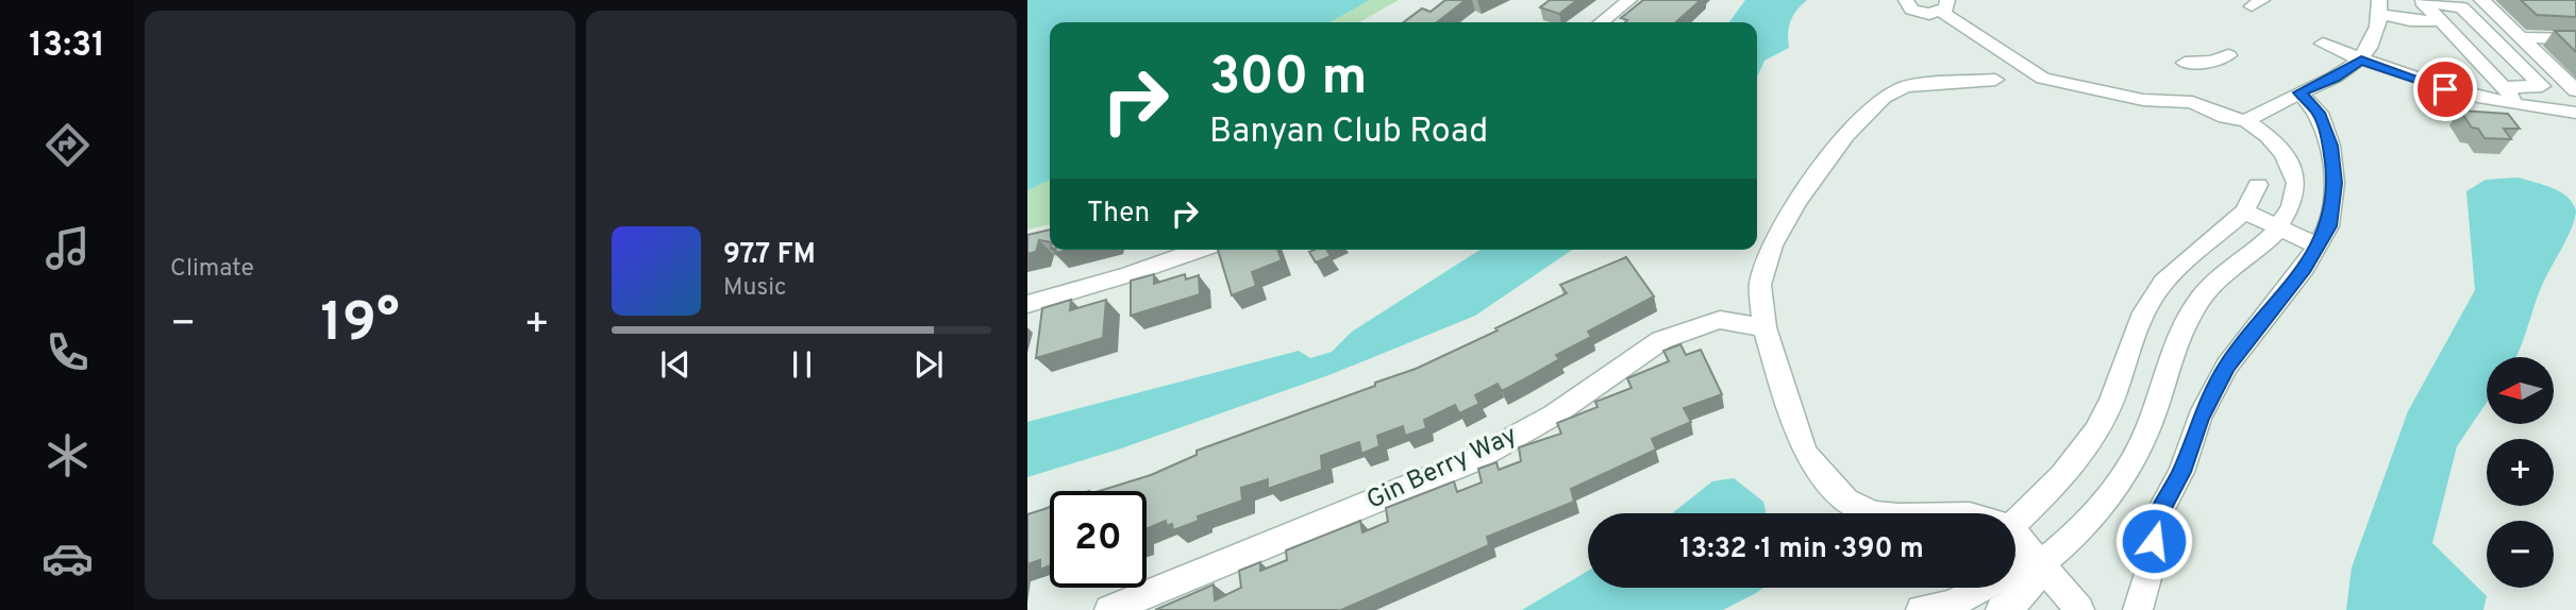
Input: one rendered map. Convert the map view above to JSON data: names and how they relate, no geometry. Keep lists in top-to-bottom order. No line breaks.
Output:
{"streets":{"street":["Gin Berry Way"]},"north":"left","page":{"tabs":"13:31","tile":"Climate","turn":["300 m","Banyan Club Road"],"then":"Then","song":["97.7 FM","Music"],"heat":["−","19°","+"],"map_buttons":["+","−"],"limit":"20","trip":"13:32 · 1 min · 390 m"}}
